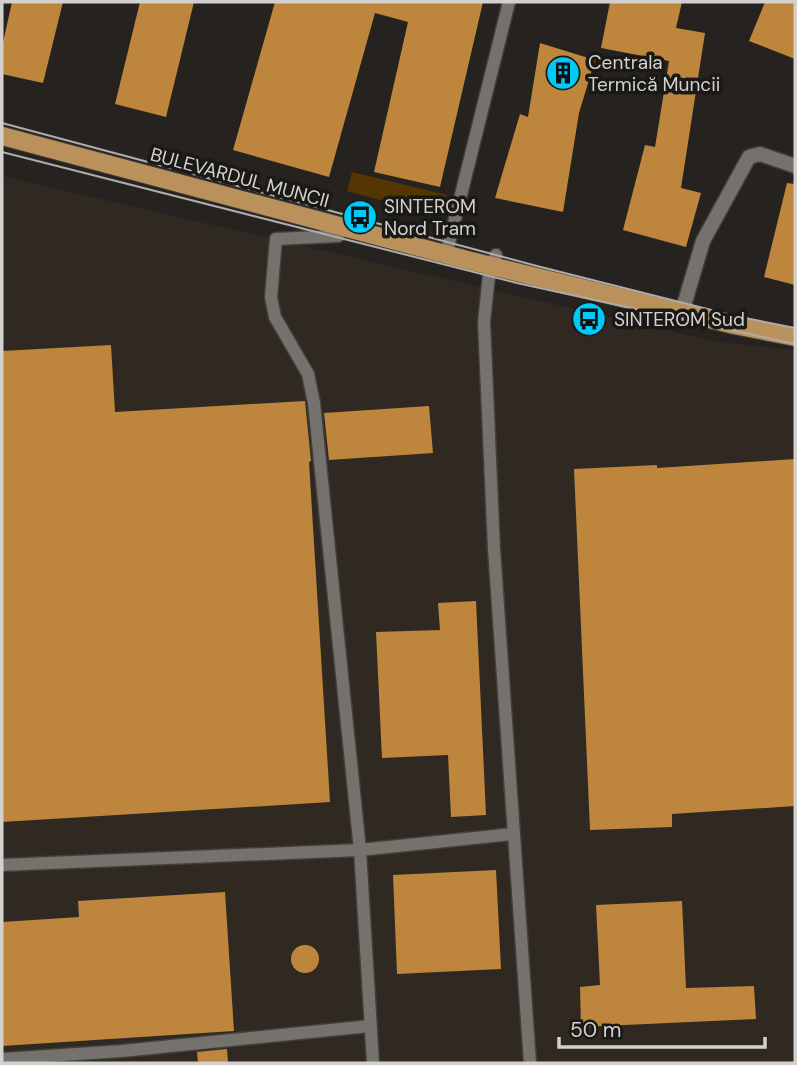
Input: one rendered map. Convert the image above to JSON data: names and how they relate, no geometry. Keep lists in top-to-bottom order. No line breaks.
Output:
{"streets":{"main road":["BULEVARDUL MUNCII"]},"places":{"building":["Centrala Termică Muncii"],"bus stop":["SINTEROM Nord Tram","SINTEROM Sud"]},"scale_bar":"50 m"}
